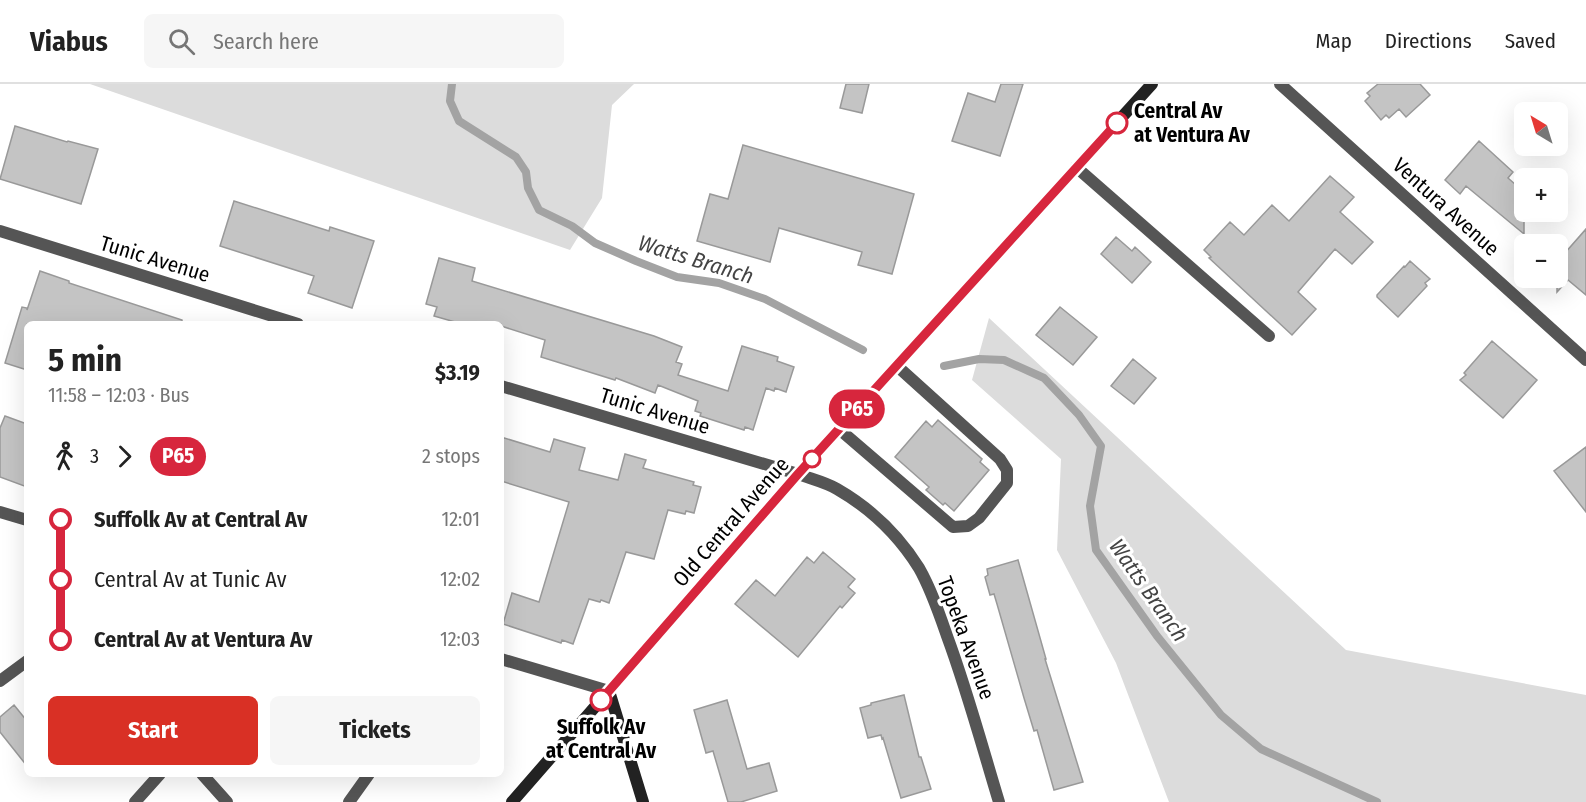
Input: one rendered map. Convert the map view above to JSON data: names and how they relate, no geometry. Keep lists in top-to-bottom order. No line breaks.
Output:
{"streets":{"main road":["Old Central Avenue"],"street":["Ventura Avenue","Tunic Avenue","Topeka Avenue"]},"crossings":[["Tunic Avenue","Old Central Avenue"],["Tunic Avenue","Topeka Avenue"],["Old Central Avenue","Topeka Avenue"]],"water":["Watts Branch"],"places":["Central Av at Ventura Av","Suffolk Av at Central Av"],"lines":["bus line P65"],"north":"top left","page":{"header":"Viabus","search":"Search here","nav":["Map","Directions","Saved"],"on_map":"P65","map_buttons":["+","−"],"heading":["5 min","11:58 – 12:03 · Bus","$3.19"],"legs":["3","P65","2 stops"],"list":[{"name":"Suffolk Av at Central Av","value":"12:01"},{"name":"Central Av at Tunic Av","value":"12:02"},{"name":"Central Av at Ventura Av","value":"12:03"}],"buttons":["Start","Tickets"]}}
